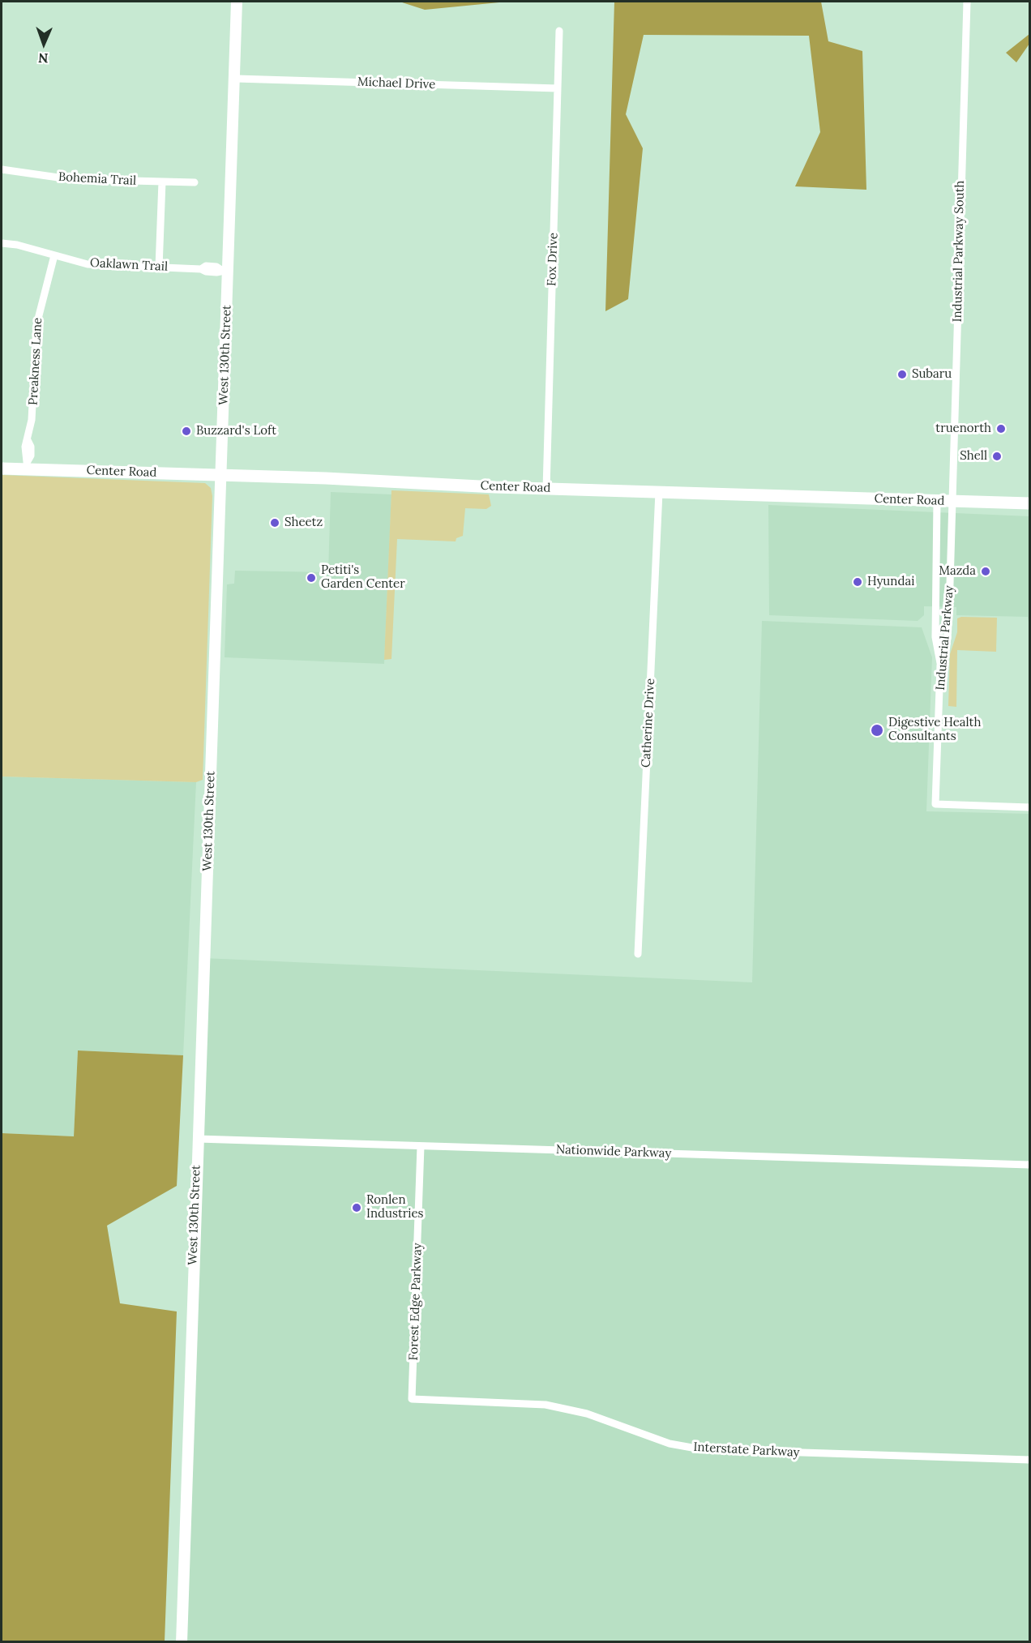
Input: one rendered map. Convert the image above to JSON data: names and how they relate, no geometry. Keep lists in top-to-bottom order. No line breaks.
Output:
{"streets":{"main road":["West 130th Street","Center Road"],"street":["Michael Drive","Bohemia Trail","Industrial Parkway South","Fox Drive","Oaklawn Trail","Preakness Lane","Industrial Parkway","Catherine Drive","Nationwide Parkway","Forest Edge Parkway","Interstate Parkway"]},"crossings":[["Michael Drive","Fox Drive"],["Michael Drive","West 130th Street"],["Industrial Parkway South","Center Road"],["Industrial Parkway South","Industrial Parkway"],["Fox Drive","Center Road"],["Oaklawn Trail","West 130th Street"],["Oaklawn Trail","Preakness Lane"],["West 130th Street","Center Road"],["West 130th Street","Nationwide Parkway"],["Preakness Lane","Center Road"],["Center Road","Industrial Parkway"],["Center Road","Catherine Drive"],["Nationwide Parkway","Forest Edge Parkway"],["Forest Edge Parkway","Interstate Parkway"]],"places":["Subaru","truenorth","Buzzard's Loft","Shell","Sheetz","Mazda","Petiti's Garden Center","Hyundai","Digestive Health Consultants","Ronlen Industries"],"north":"bottom"}
